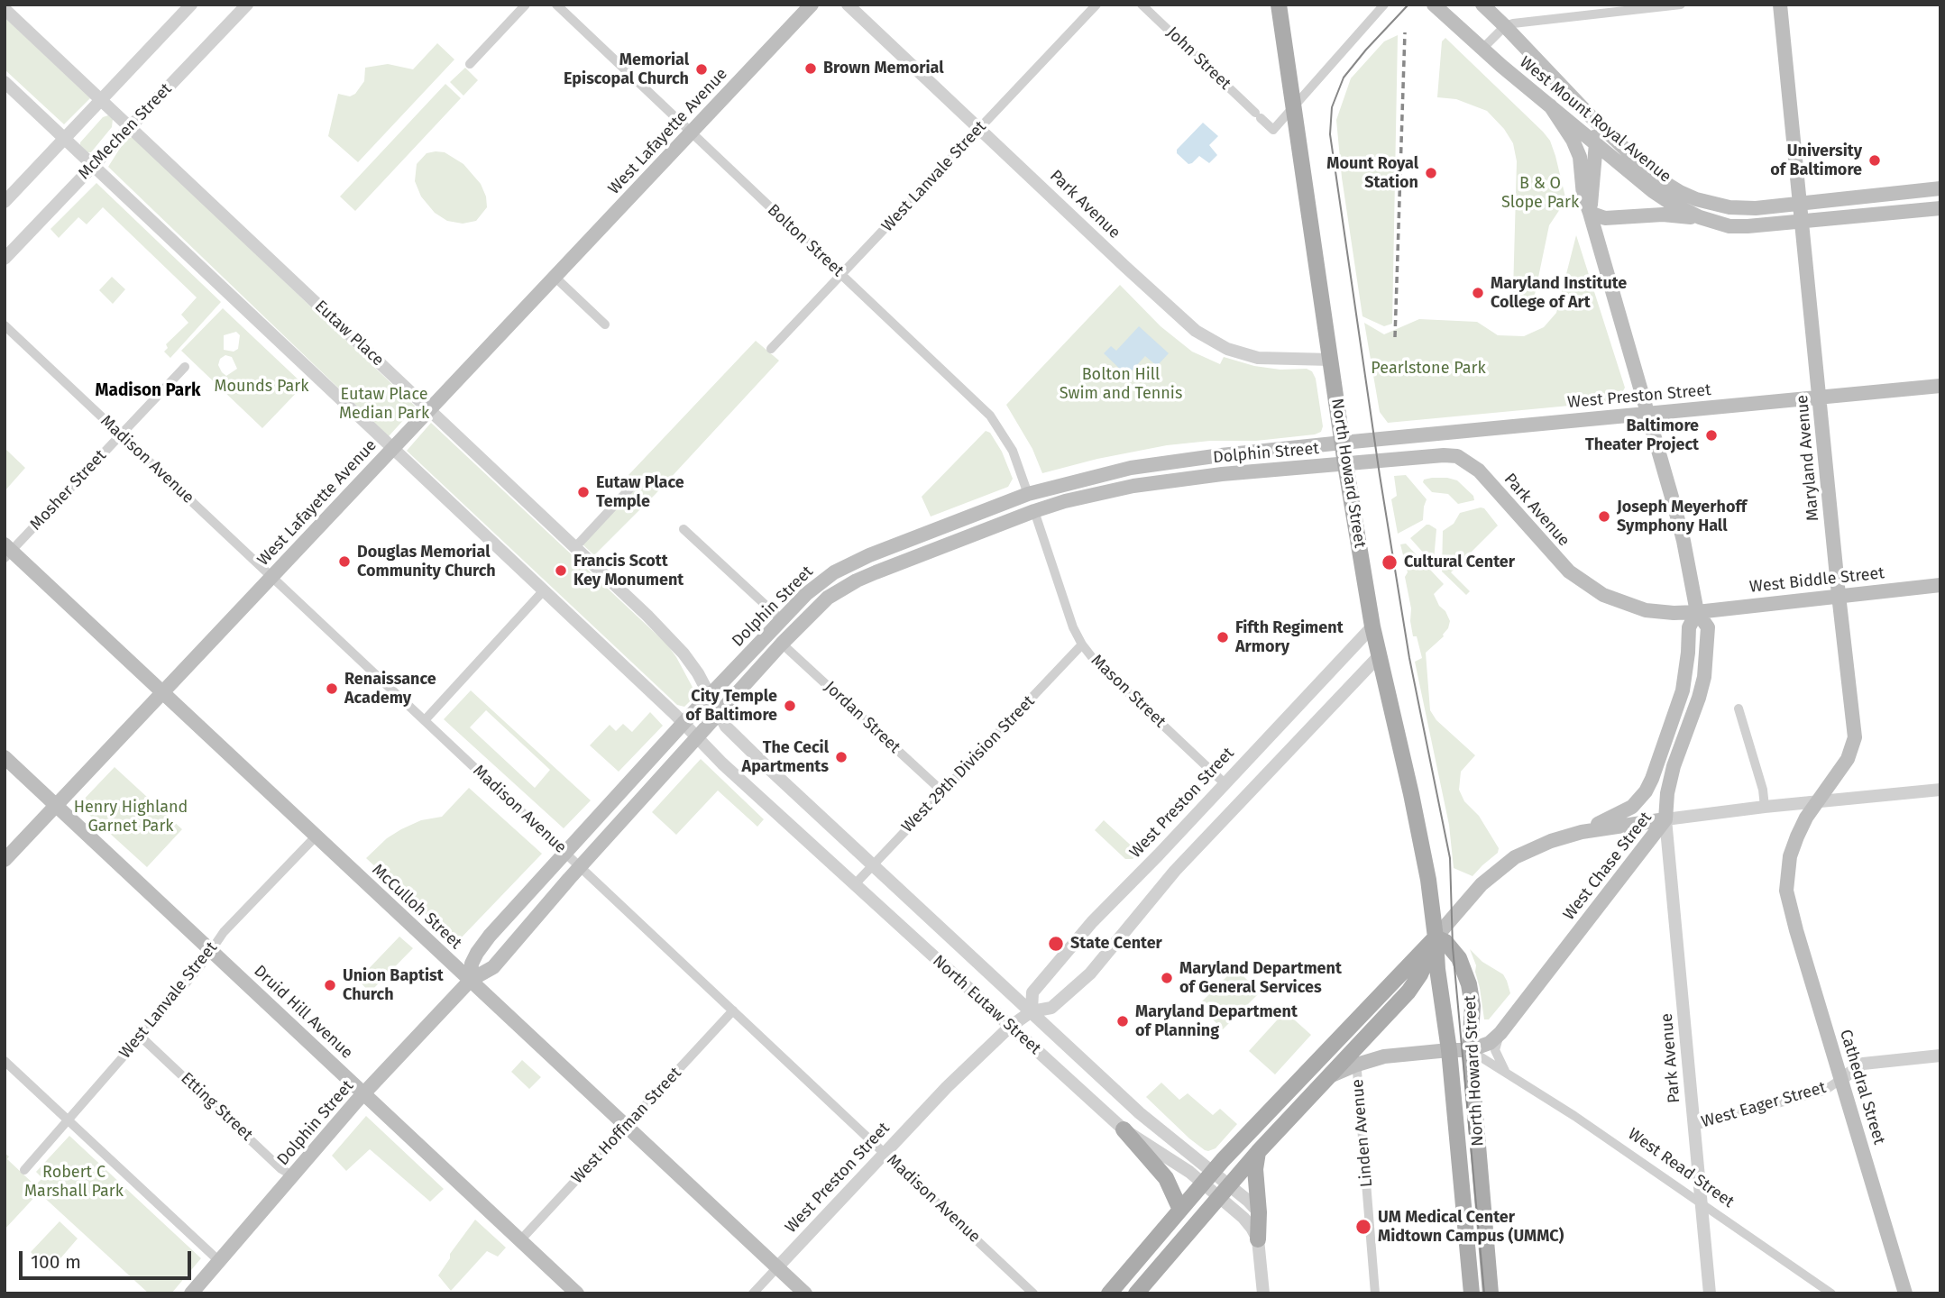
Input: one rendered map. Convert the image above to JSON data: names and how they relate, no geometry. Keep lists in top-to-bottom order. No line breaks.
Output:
{"streets":{"main road":["West Mount Royal Avenue","West Lafayette Avenue","Park Avenue","West Preston Street","Dolphin Street","Maryland Avenue","North Howard Street","West Biddle Street","West Chase Street","McCulloh Street","Druid Hill Avenue","Cathedral Street"],"street":["John Street","McMechen Street","West Lanvale Street","Bolton Street","Eutaw Place","Madison Avenue","Mosher Street","Mason Street","Jordan Street","West 29th Division Street","North Eutaw Street","West Eager Street","Etting Street","West Hoffman Street","Linden Avenue","West Read Street"]},"crossings":[["John Street","North Howard Street"],["West Mount Royal Avenue","Maryland Avenue"],["McMechen Street","Eutaw Place"],["West Lafayette Avenue","Bolton Street"],["West Lafayette Avenue","Eutaw Place"],["West Lafayette Avenue","Madison Avenue"],["West Lafayette Avenue","McCulloh Street"],["West Lafayette Avenue","Druid Hill Avenue"],["West Lanvale Street","Park Avenue"],["West Lanvale Street","Bolton Street"],["West Lanvale Street","McCulloh Street"],["West Lanvale Street","Druid Hill Avenue"],["West Lanvale Street","Etting Street"],["Park Avenue","Dolphin Street"],["Park Avenue","North Howard Street"],["Park Avenue","West Biddle Street"],["Park Avenue","West Chase Street"],["Park Avenue","West Eager Street"],["Park Avenue","West Read Street"],["Bolton Street","Dolphin Street"],["Eutaw Place","Dolphin Street"],["Eutaw Place","North Eutaw Street"],["West Preston Street","Dolphin Street"],["West Preston Street","Maryland Avenue"],["West Preston Street","Madison Avenue"],["West Preston Street","North Howard Street"],["West Preston Street","Mason Street"],["West Preston Street","McCulloh Street"],["West Preston Street","North Eutaw Street"],["Dolphin Street","Madison Avenue"],["Dolphin Street","North Howard Street"],["Dolphin Street","Mason Street"],["Dolphin Street","Jordan Street"],["Dolphin Street","McCulloh Street"],["Dolphin Street","North Eutaw Street"],["Dolphin Street","Druid Hill Avenue"],["Dolphin Street","Etting Street"],["Maryland Avenue","West Biddle Street"],["Maryland Avenue","West Chase Street"],["Maryland Avenue","Cathedral Street"],["Madison Avenue","Mosher Street"],["Madison Avenue","West Hoffman Street"],["North Howard Street","West Chase Street"],["North Howard Street","West Read Street"],["Mosher Street","McCulloh Street"],["Mason Street","West 29th Division Street"],["Jordan Street","West 29th Division Street"],["West 29th Division Street","North Eutaw Street"],["West Chase Street","West Read Street"],["McCulloh Street","West Hoffman Street"],["Druid Hill Avenue","West Hoffman Street"],["Cathedral Street","West Eager Street"]],"districts":["Madison Park"],"parks":["B & O Slope Park","Pearlstone Park","Bolton Hill Swim and Tennis","Mounds Park","Eutaw Place Median Park","Henry Highland Garnet Park","Robert C Marshall Park"],"places":["Brown Memorial","Memorial Episcopal Church","University of Baltimore","Mount Royal Station","Maryland Institute College of Art","Baltimore Theater Project","Eutaw Place Temple","Joseph Meyerhoff Symphony Hall","Douglas Memorial Community Church","Cultural Center","Francis Scott Key Monument","Fifth Regiment Armory","Renaissance Academy","City Temple of Baltimore","The Cecil Apartments","State Center","Maryland Department of General Services","Union Baptist Church","Maryland Department of Planning","UM Medical Center Midtown Campus (UMMC)"],"scale_bar":"100 m"}
